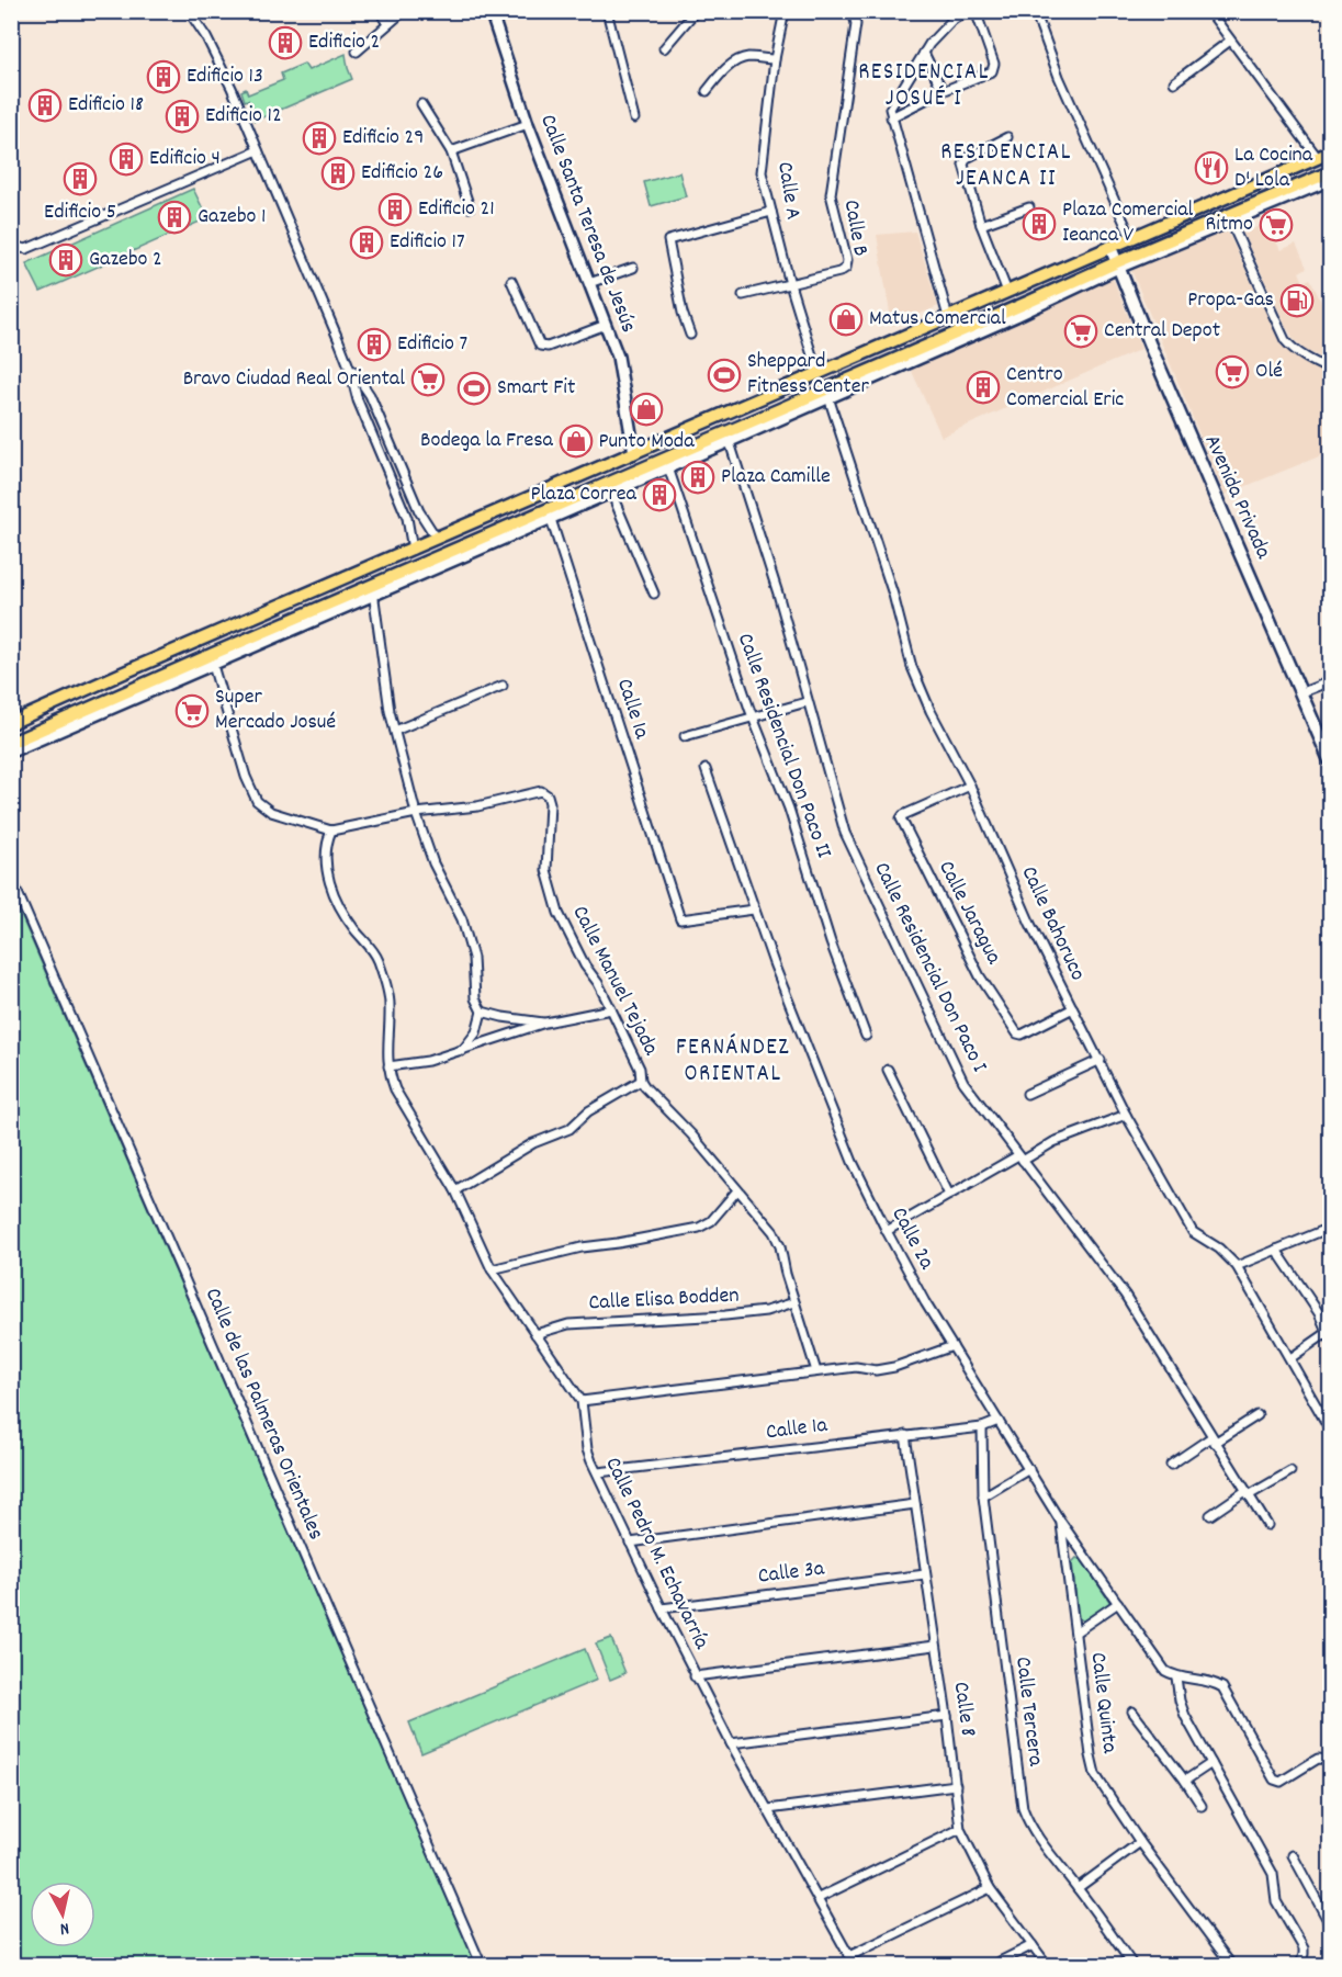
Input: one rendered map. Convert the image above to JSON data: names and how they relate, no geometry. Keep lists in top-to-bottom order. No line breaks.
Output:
{"streets":{"main road":["Avenida Privada"],"street":["Calle A","Calle Santa Teresa de Jesús","Calle B","Calle 1a","Calle Residencial Don Paco II","Calle Jaragua","Calle Bahoruco","Calle Residencial Don Paco I","Calle Manuel Tejada","Calle 2a","Calle Elisa Bodden","Calle de las Palmeras Orientales","Calle Pedro M. Echavarría","Calle 3a","Calle Quinta","Calle 8","Calle Tercera"]},"crossings":[["Calle A","Calle B"],["Calle 1a","Calle 2a"],["Calle 1a","Calle Pedro M. Echavarría"],["Calle 1a","Calle 8"],["Calle 1a","Calle Tercera"],["Calle Jaragua","Calle Bahoruco"],["Calle Manuel Tejada","Calle Elisa Bodden"],["Calle 2a","Calle Quinta"],["Calle Elisa Bodden","Calle Pedro M. Echavarría"],["Calle Pedro M. Echavarría","Calle 3a"],["Calle 3a","Calle 8"]],"districts":["RESIDENCIAL JOSUÉ I","RESIDENCIAL JEANCA II","FERNÁNDEZ ORIENTAL"],"places":{"building":["Edificio 2","Edificio 13","Edificio 18","Edificio 12","Edificio 29","Edificio 4","Edificio 26","Edificio 5","Edificio 21","Gazebo 1","Plaza Comercial Ieanca V","Edificio 17","Gazebo 2","Edificio 7","Centro Comercial Eric","Plaza Camille","Plaza Correa"],"restaurant":["La Cocina D' Lola"],"supermarket":["Ritmo","Central Depot","Olé","Bravo Ciudad Real Oriental","Super Mercado Josué"],"fuel station":["Propa-Gas"],"shop":["Matus Comercial","Punto Moda","Bodega la Fresa"],"sports":["Sheppard Fitness Center","Smart Fit"]},"north":"bottom"}
